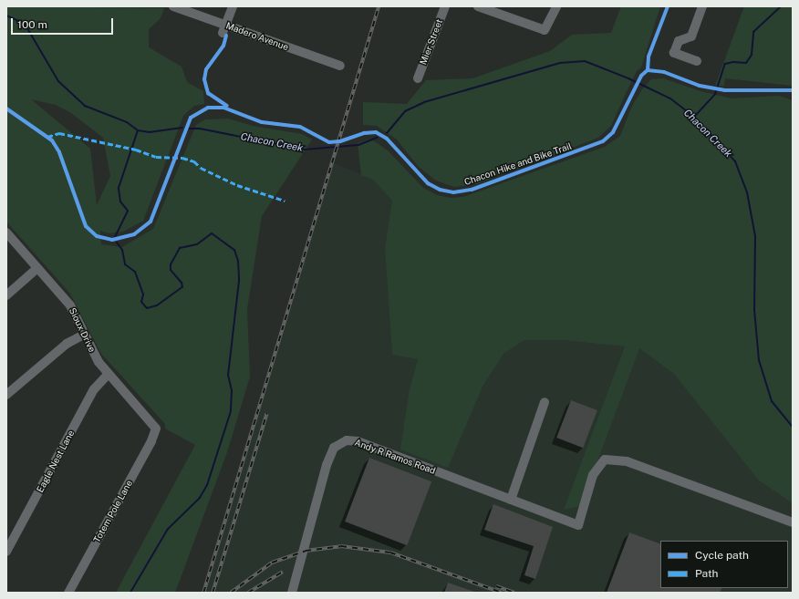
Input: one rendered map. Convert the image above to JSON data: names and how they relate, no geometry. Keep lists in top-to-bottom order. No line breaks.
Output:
{"streets":{"street":["Madero Avenue","Mier Street","Sioux Drive","Andy R Ramos Road","Eagle Nest Lane","Totem Pole Lane"],"cycle path":["Chacon Hike and Bike Trail"]},"crossings":[["Sioux Drive","Eagle Nest Lane"],["Sioux Drive","Totem Pole Lane"]],"water":["Chacon Creek"],"legend":["Cycle path","Path"],"scale_bar":"100 m"}
